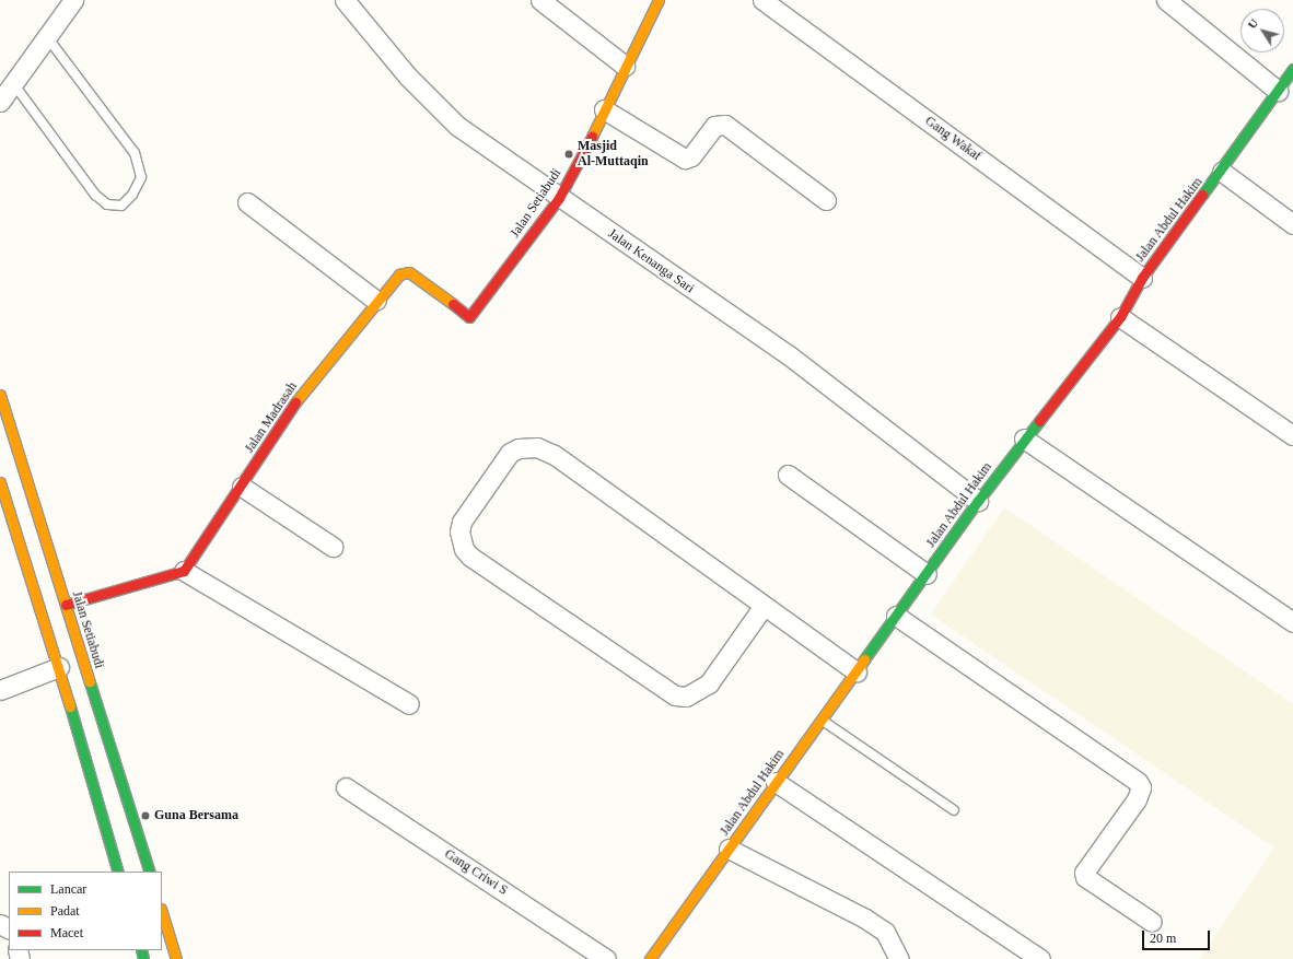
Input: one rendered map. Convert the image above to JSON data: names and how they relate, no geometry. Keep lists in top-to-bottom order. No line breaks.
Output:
{"streets":{"street":["Gang Wakaf","Jalan Setiabudi","Jalan Abdul Hakim","Jalan Kenanga Sari","Jalan Madrasah","Gang Criwi S"]},"crossings":[["Gang Wakaf","Jalan Abdul Hakim"],["Jalan Setiabudi","Jalan Kenanga Sari"],["Jalan Setiabudi","Jalan Madrasah"],["Jalan Abdul Hakim","Jalan Kenanga Sari"]],"places":["Masjid Al-Muttaqin","Guna Bersama"],"legend":["Lancar","Padat","Macet"],"scale_bar":"20 m","north":"top left"}
